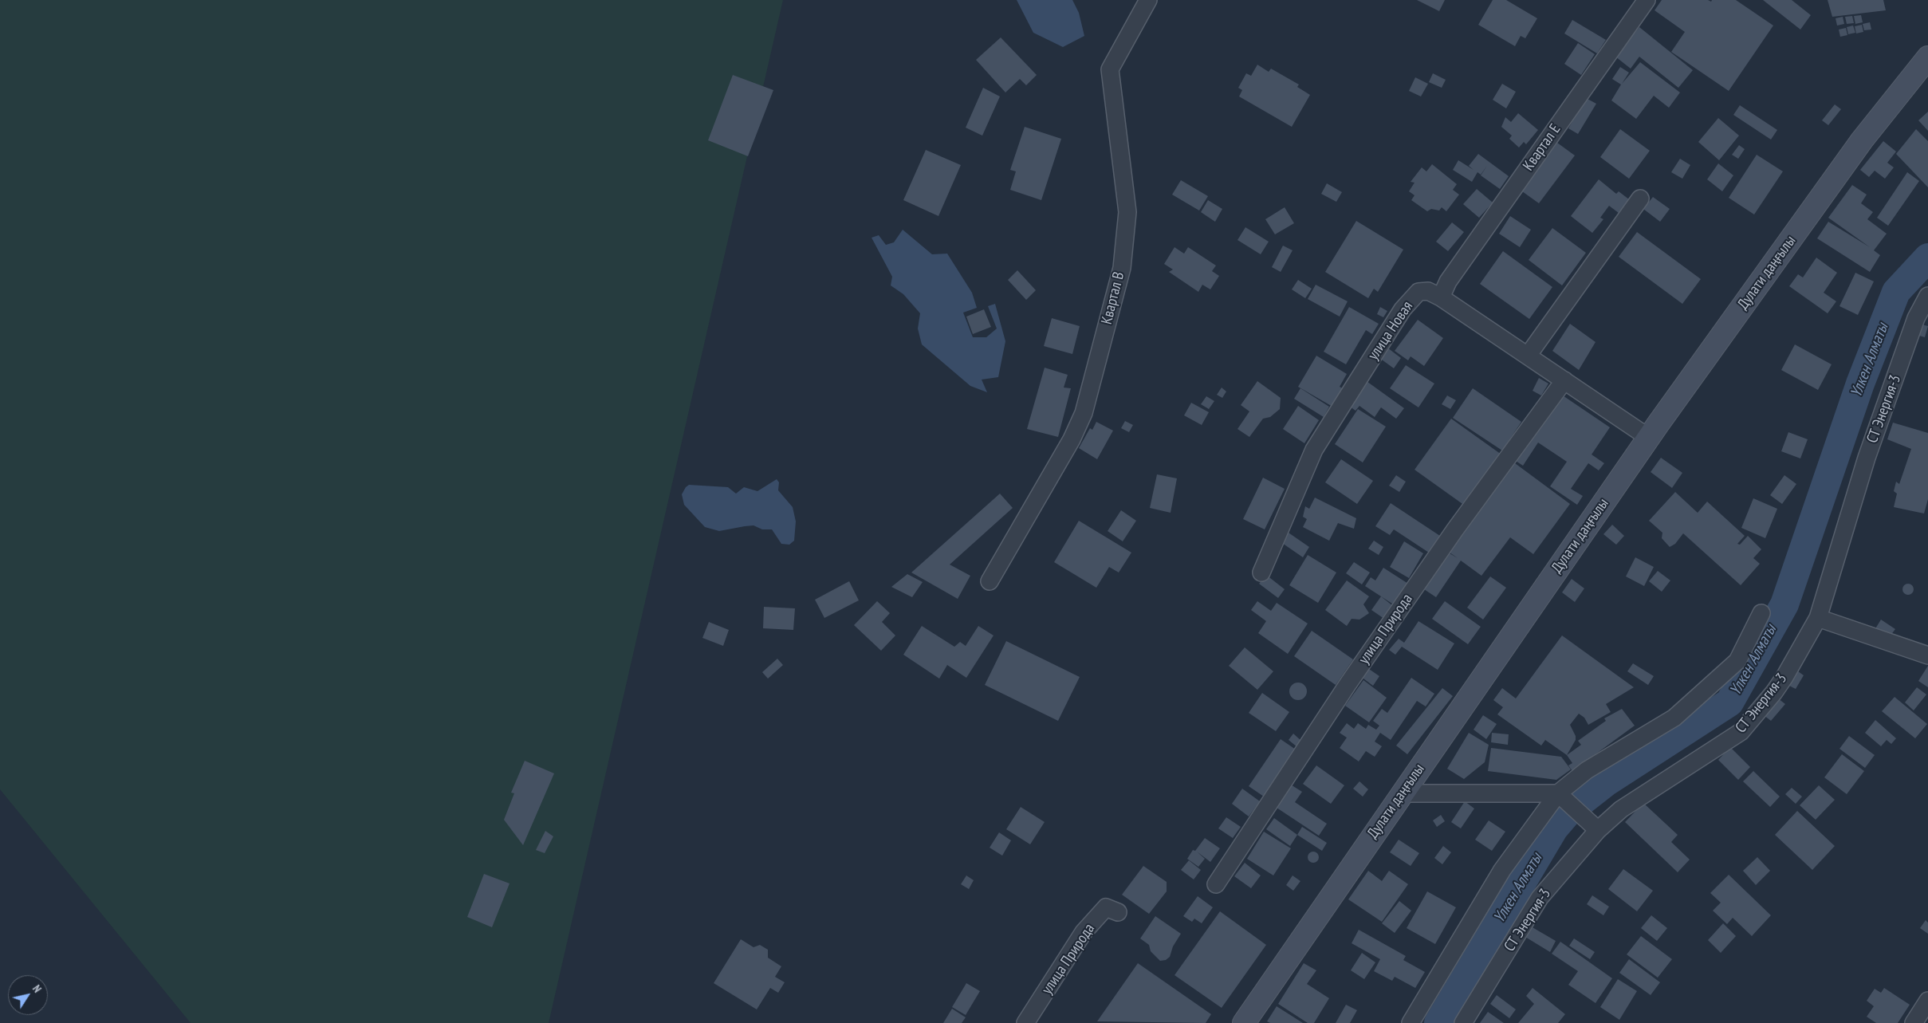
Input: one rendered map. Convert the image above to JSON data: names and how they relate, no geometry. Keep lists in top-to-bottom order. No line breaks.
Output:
{"streets":{"main road":["Дулати даңғылы"],"street":["Квартал Е","Квартал В","улица Новая","СТ Энергия-3","улица Природа"]},"crossings":[["Квартал Е","улица Новая"],["Дулати даңғылы","улица Новая"],["улица Новая","улица Природа"]],"water":["Үлкен Алматы"],"north":"top right"}
